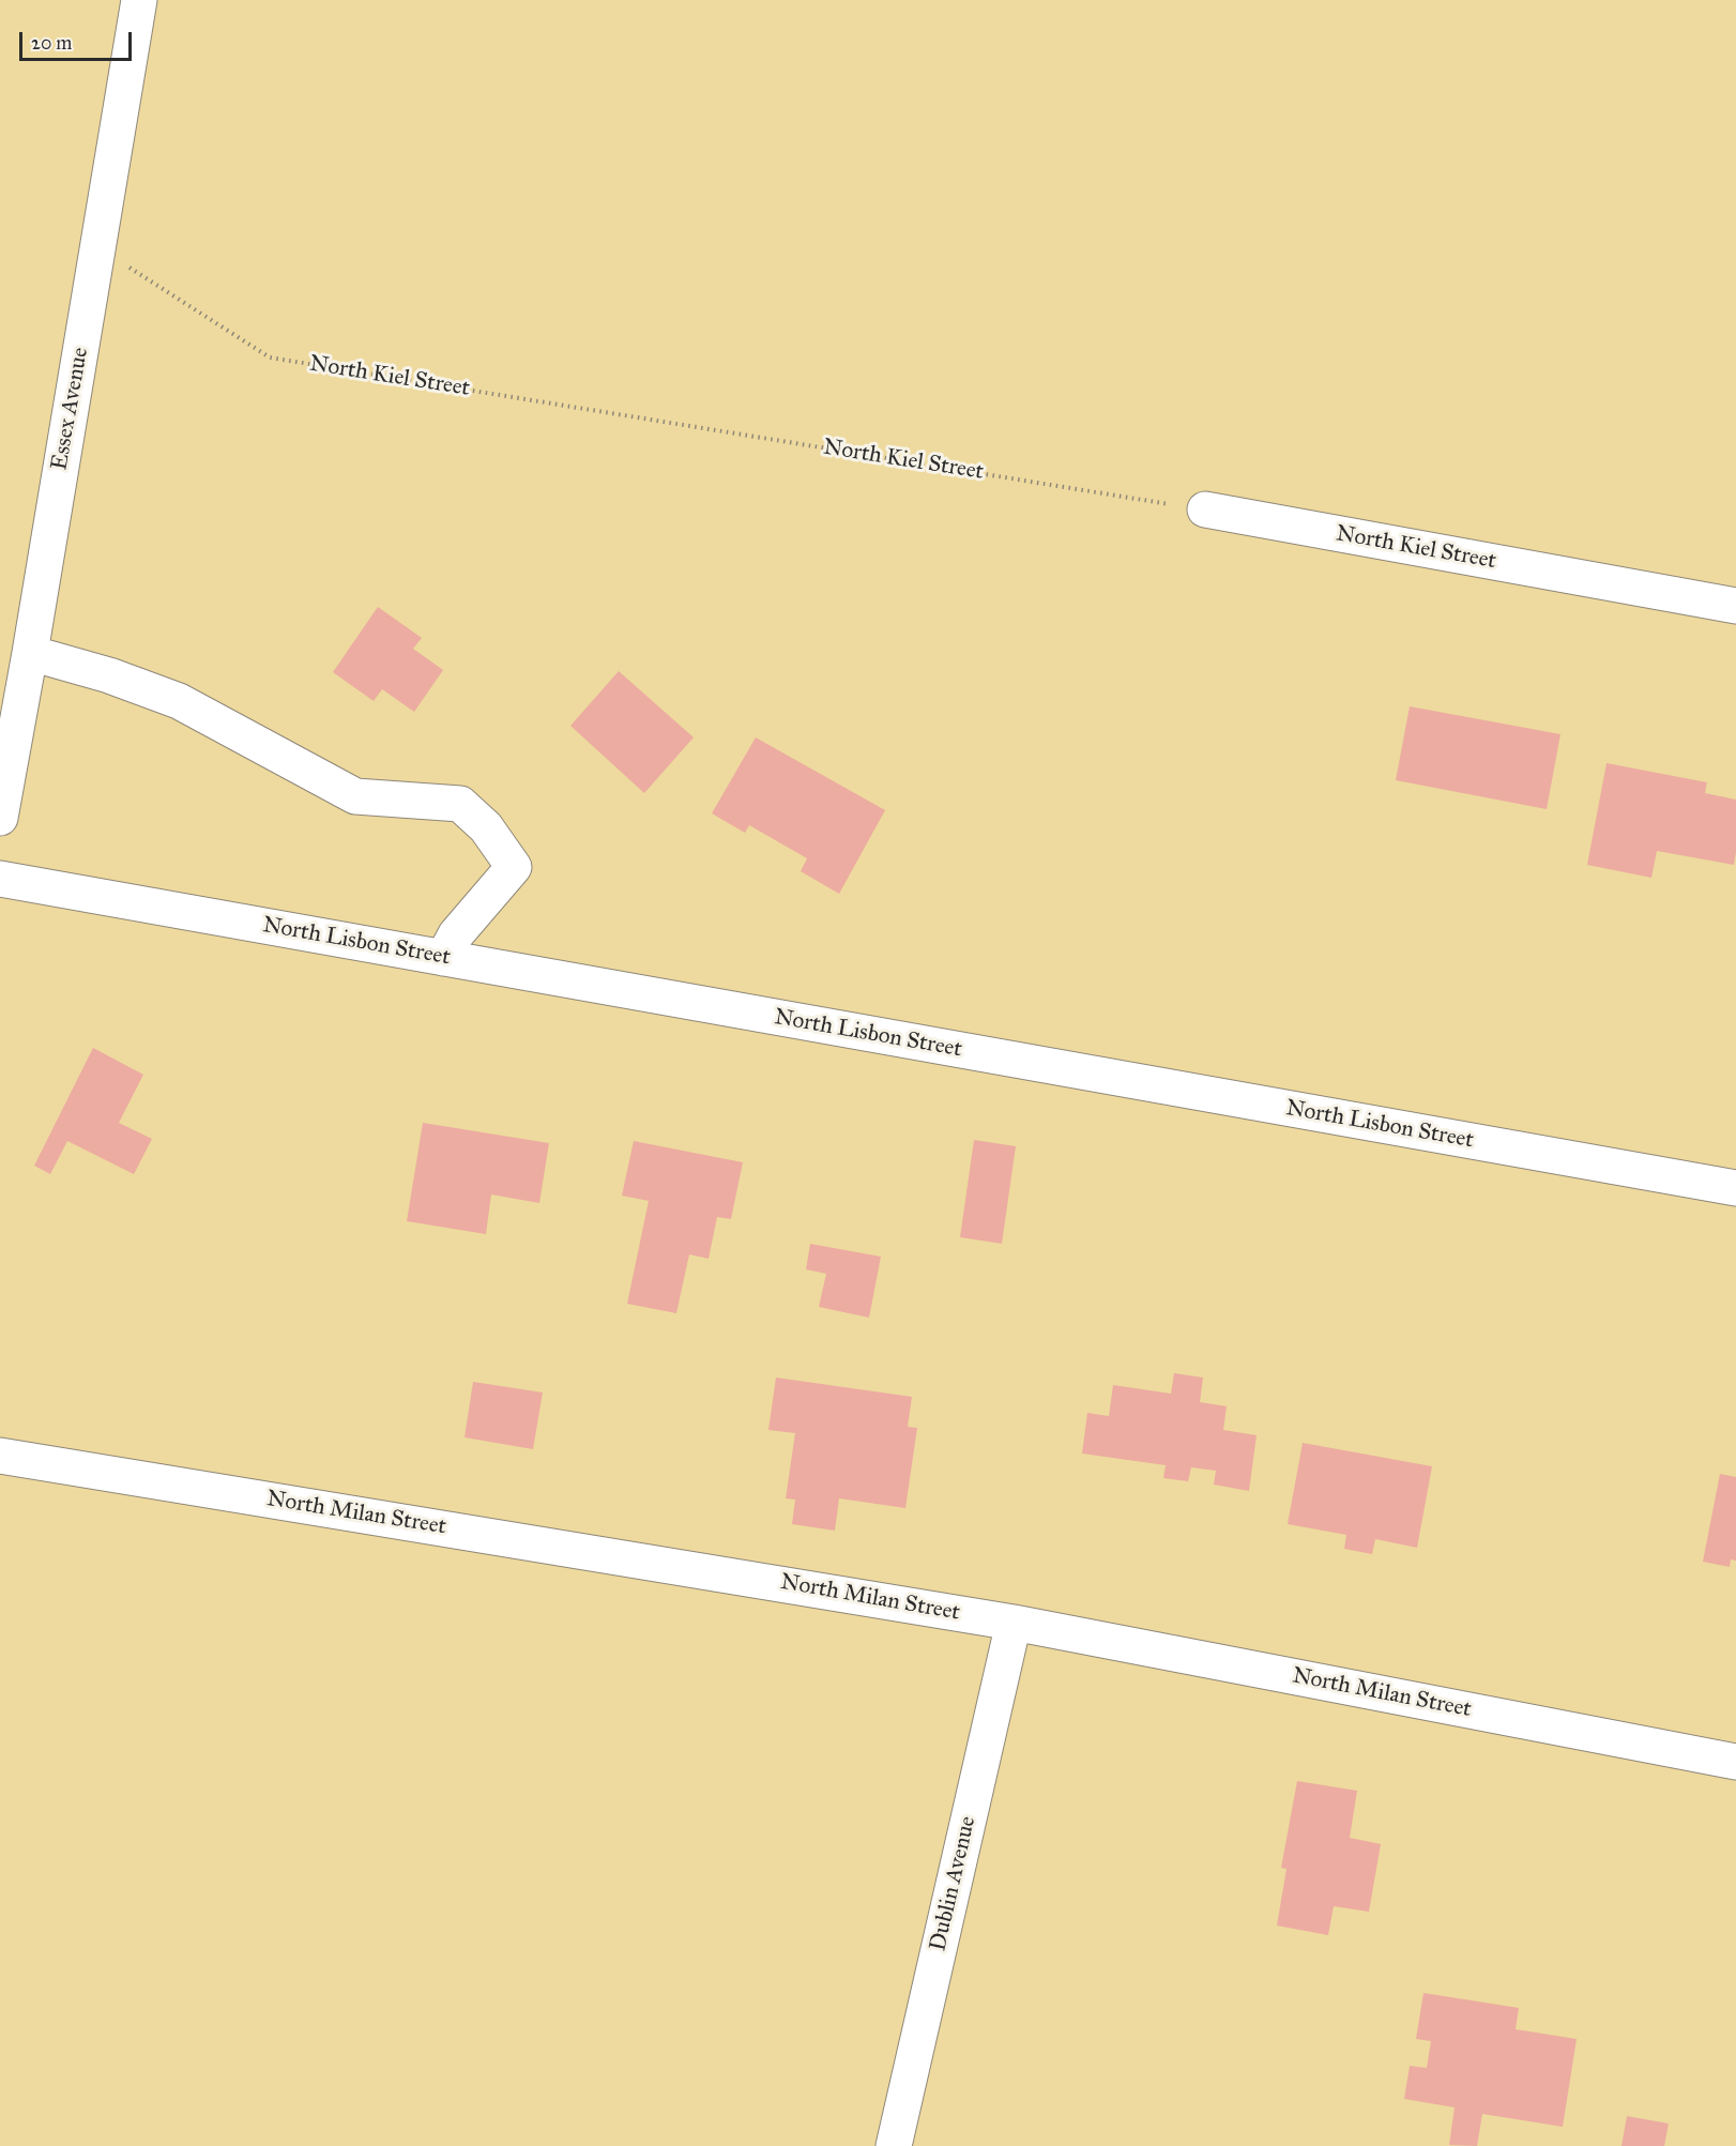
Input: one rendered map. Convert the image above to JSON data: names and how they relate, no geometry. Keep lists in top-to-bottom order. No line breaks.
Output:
{"streets":{"street":["North Kiel Street","Essex Avenue","North Lisbon Street","North Milan Street","Dublin Avenue"]},"crossings":[["North Kiel Street","Essex Avenue"],["North Milan Street","Dublin Avenue"]],"scale_bar":"20 m"}
